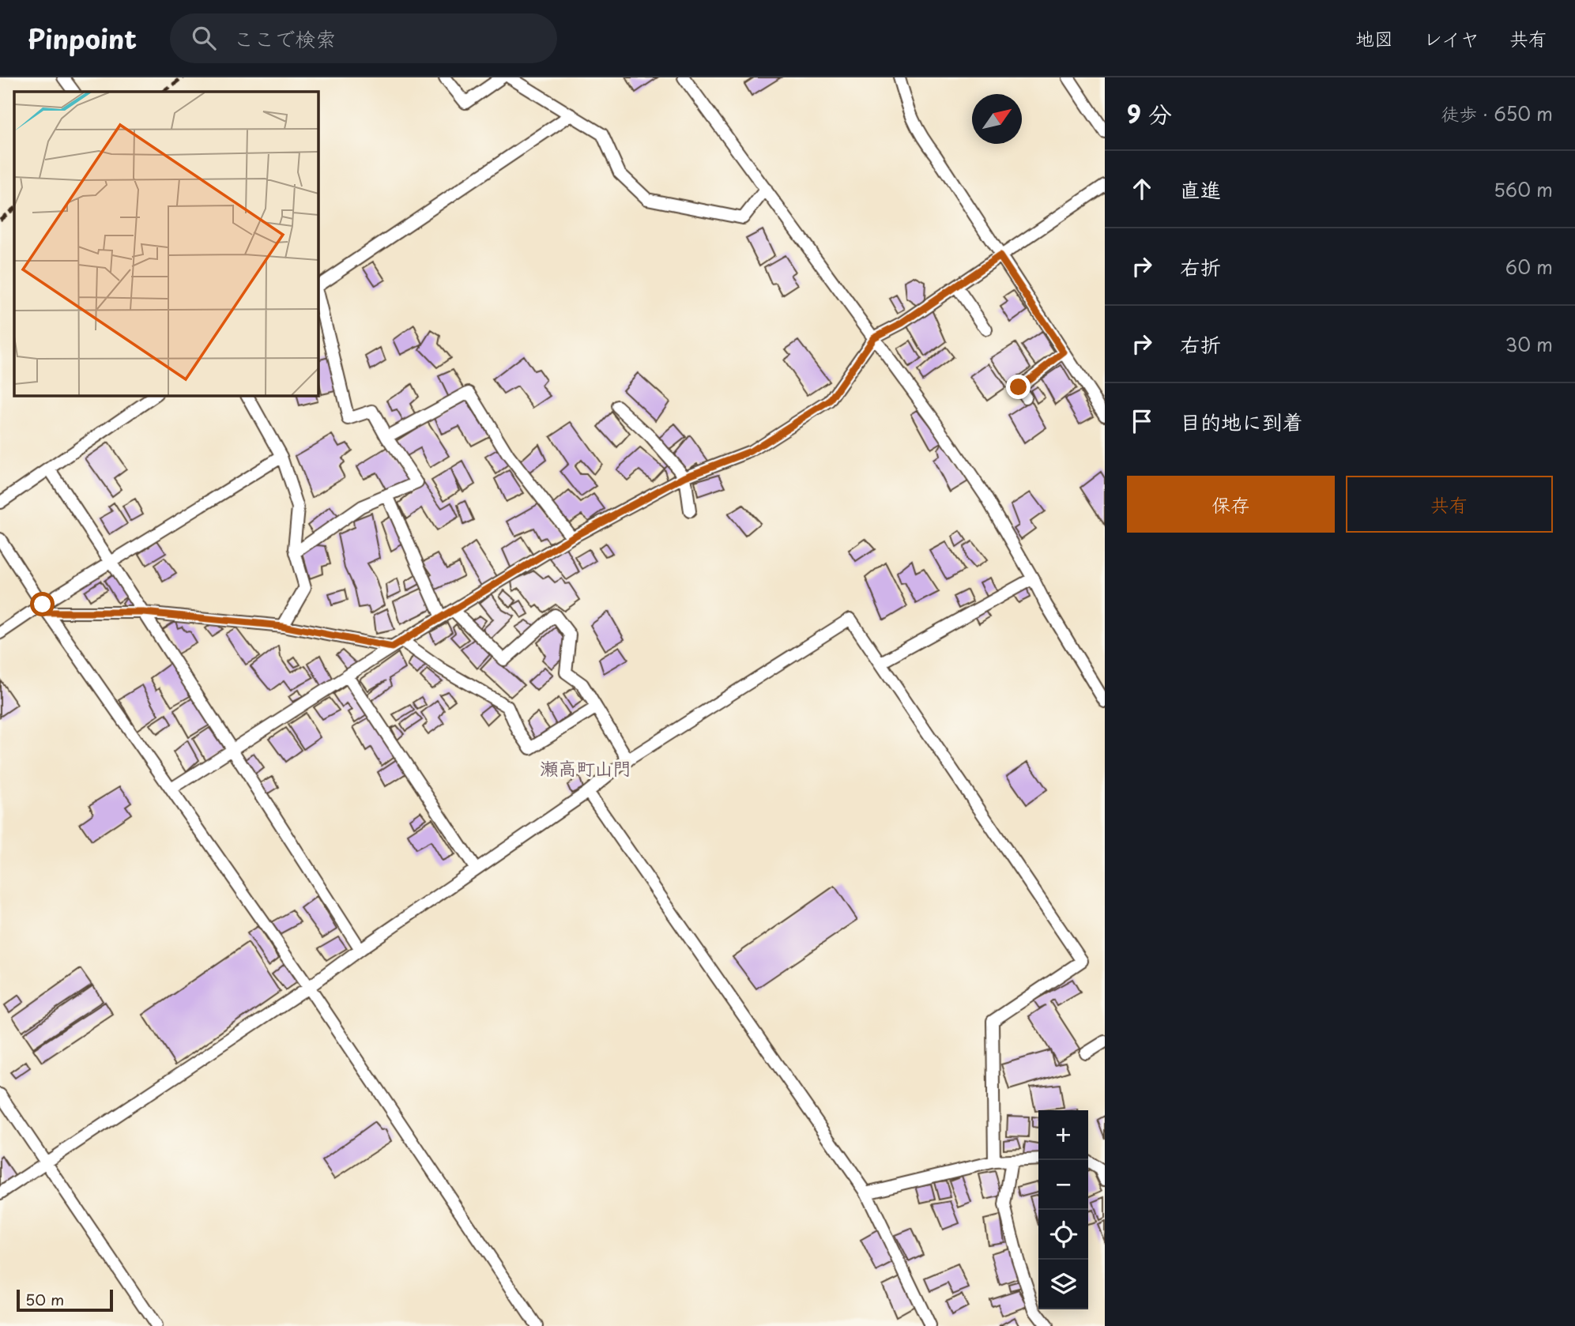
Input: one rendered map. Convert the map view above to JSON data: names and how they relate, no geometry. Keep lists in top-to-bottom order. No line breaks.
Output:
{"districts":["瀬高町山門"],"scale_bar":"50 m","north":"top right","page":{"header":"Pinpoint","search":"ここで検索","nav":["地図","レイヤ","共有"],"heading":["9 分","徒歩 · 650 m"],"list":[["直進","560 m"],["右折","60 m"],["右折","30 m"],"目的地に到着"],"buttons":["保存","共有"],"map_buttons":["+","−"],"scale":"50 m"}}
